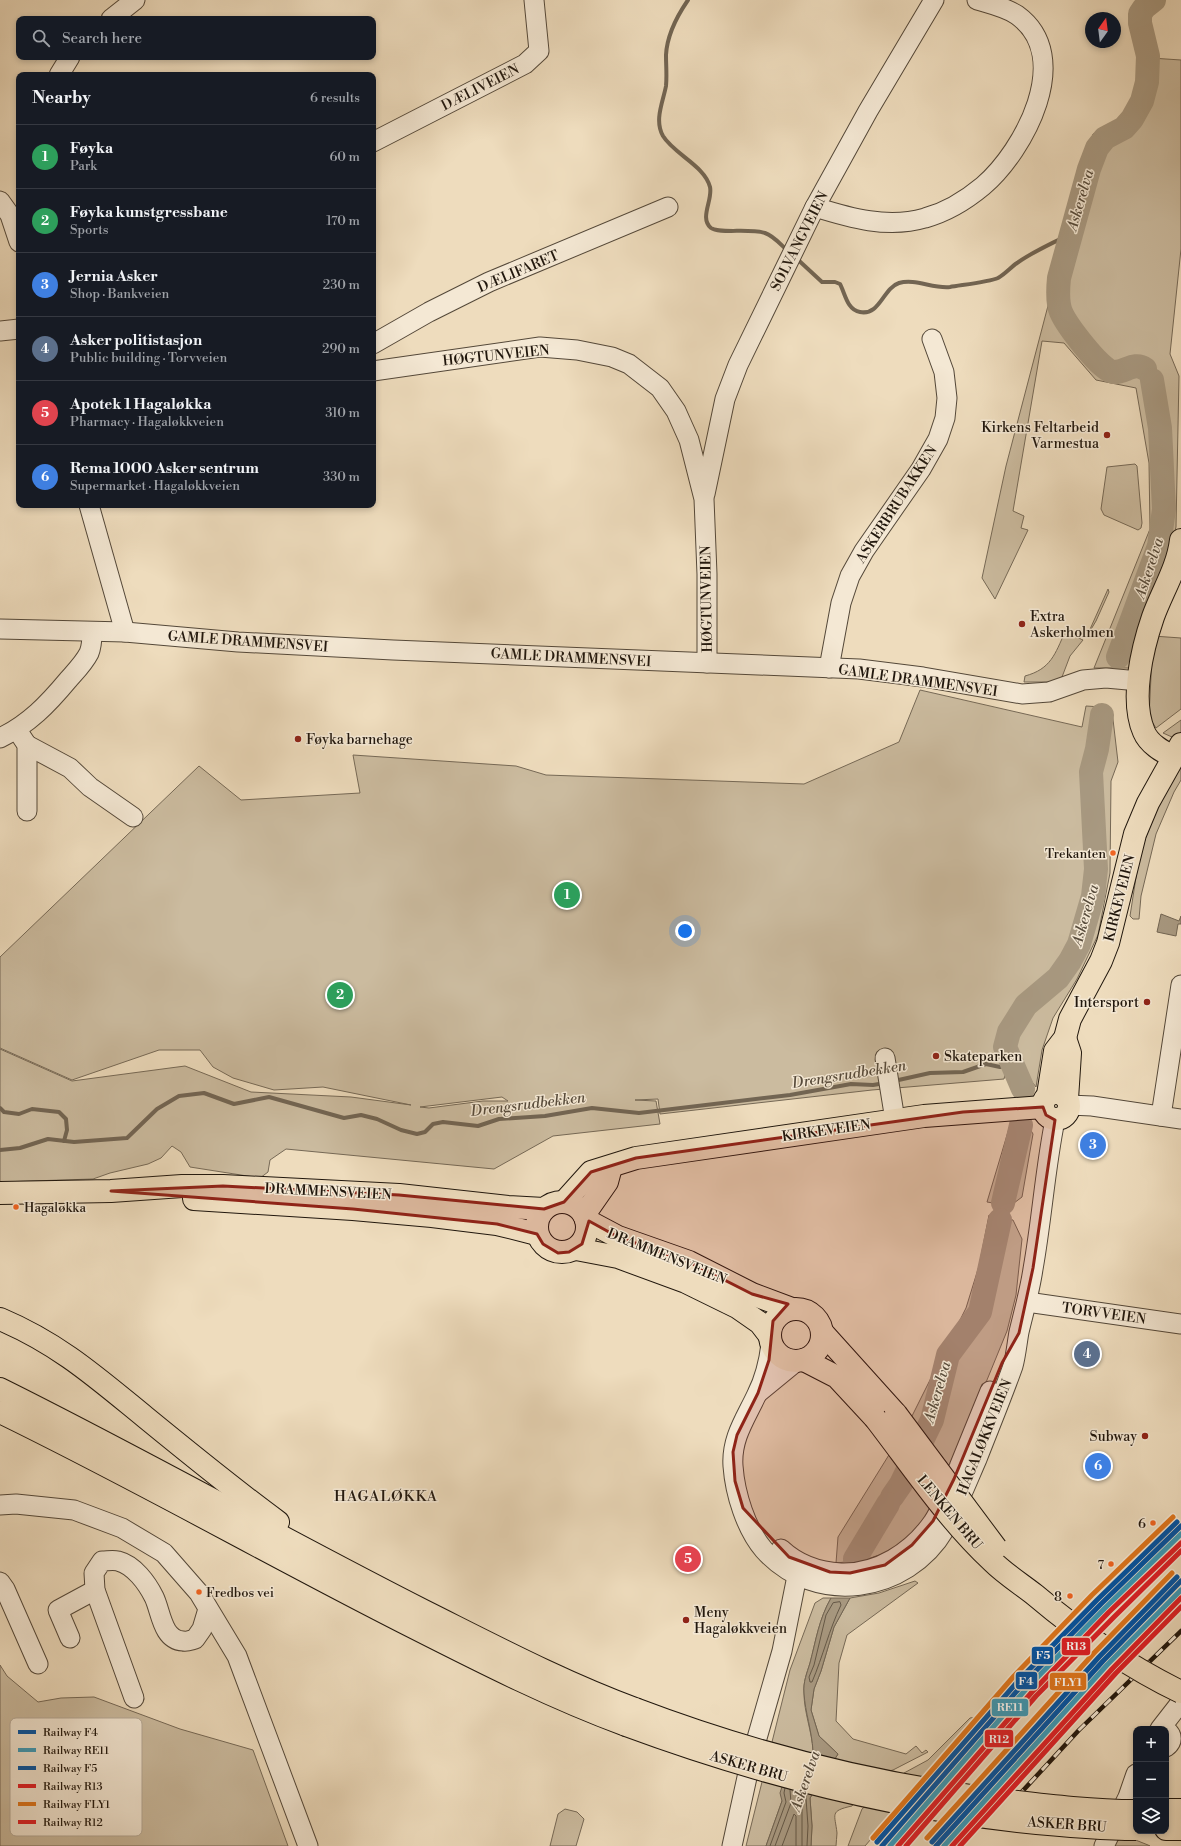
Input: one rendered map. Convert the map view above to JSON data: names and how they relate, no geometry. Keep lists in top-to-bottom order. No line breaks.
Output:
{"streets":{"main road":["KIRKEVEIEN","DRAMMENSVEIEN","LENKEN BRU","ASKER BRU"],"street":["DÆLIVEIEN","SOLVANGVEIEN","DÆLIFARET","HØGTUNVEIEN","ASKERBRUBAKKEN","GAMLE DRAMMENSVEI","TORVVEIEN","HAGALØKKVEIEN"]},"crossings":[["SOLVANGVEIEN","HØGTUNVEIEN"],["HØGTUNVEIEN","GAMLE DRAMMENSVEI"],["ASKERBRUBAKKEN","GAMLE DRAMMENSVEI"],["KIRKEVEIEN","DRAMMENSVEIEN"],["KIRKEVEIEN","HAGALØKKVEIEN"],["DRAMMENSVEIEN","HAGALØKKVEIEN"],["DRAMMENSVEIEN","LENKEN BRU"],["TORVVEIEN","HAGALØKKVEIEN"],["HAGALØKKVEIEN","LENKEN BRU"]],"districts":["HAGALØKKA"],"water":["Askerelva","Drengsrudbekken"],"places":["Kirkens Feltarbeid Varmestua","Extra Askerholmen","Føyka barnehage","Trekanten","Intersport","Skateparken","Hagaløkka","Subway","6","7","Fredbos vei","8","Meny Hagaløkkveien"],"lines":["rail line FLY1","rail line F5","rail line F4","rail line RE11","rail line R13","rail line R12"],"legend":["Railway F4","Railway RE11","Railway F5","Railway R13","Railway FLY1","Railway R12"],"north":"top","page":{"search":"Search here","heading":["Nearby","6 results"],"list":[{"mark":"1","name":"Føyka","note":"Park","value":"60 m"},{"mark":"2","name":"Føyka kunstgressbane","note":"Sports","value":"170 m"},{"mark":"3","name":"Jernia Asker","note":"Shop · Bankveien","value":"230 m"},{"mark":"4","name":"Asker politistasjon","note":"Public building · Torvveien","value":"290 m"},{"mark":"5","name":"Apotek 1 Hagaløkka","note":"Pharmacy · Hagaløkkveien","value":"310 m"},{"mark":"6","name":"Rema 1000 Asker sentrum","note":"Supermarket · Hagaløkkveien","value":"330 m"}],"pins":["1","2","3","4","6","5"],"map_buttons":["+","−"]}}
